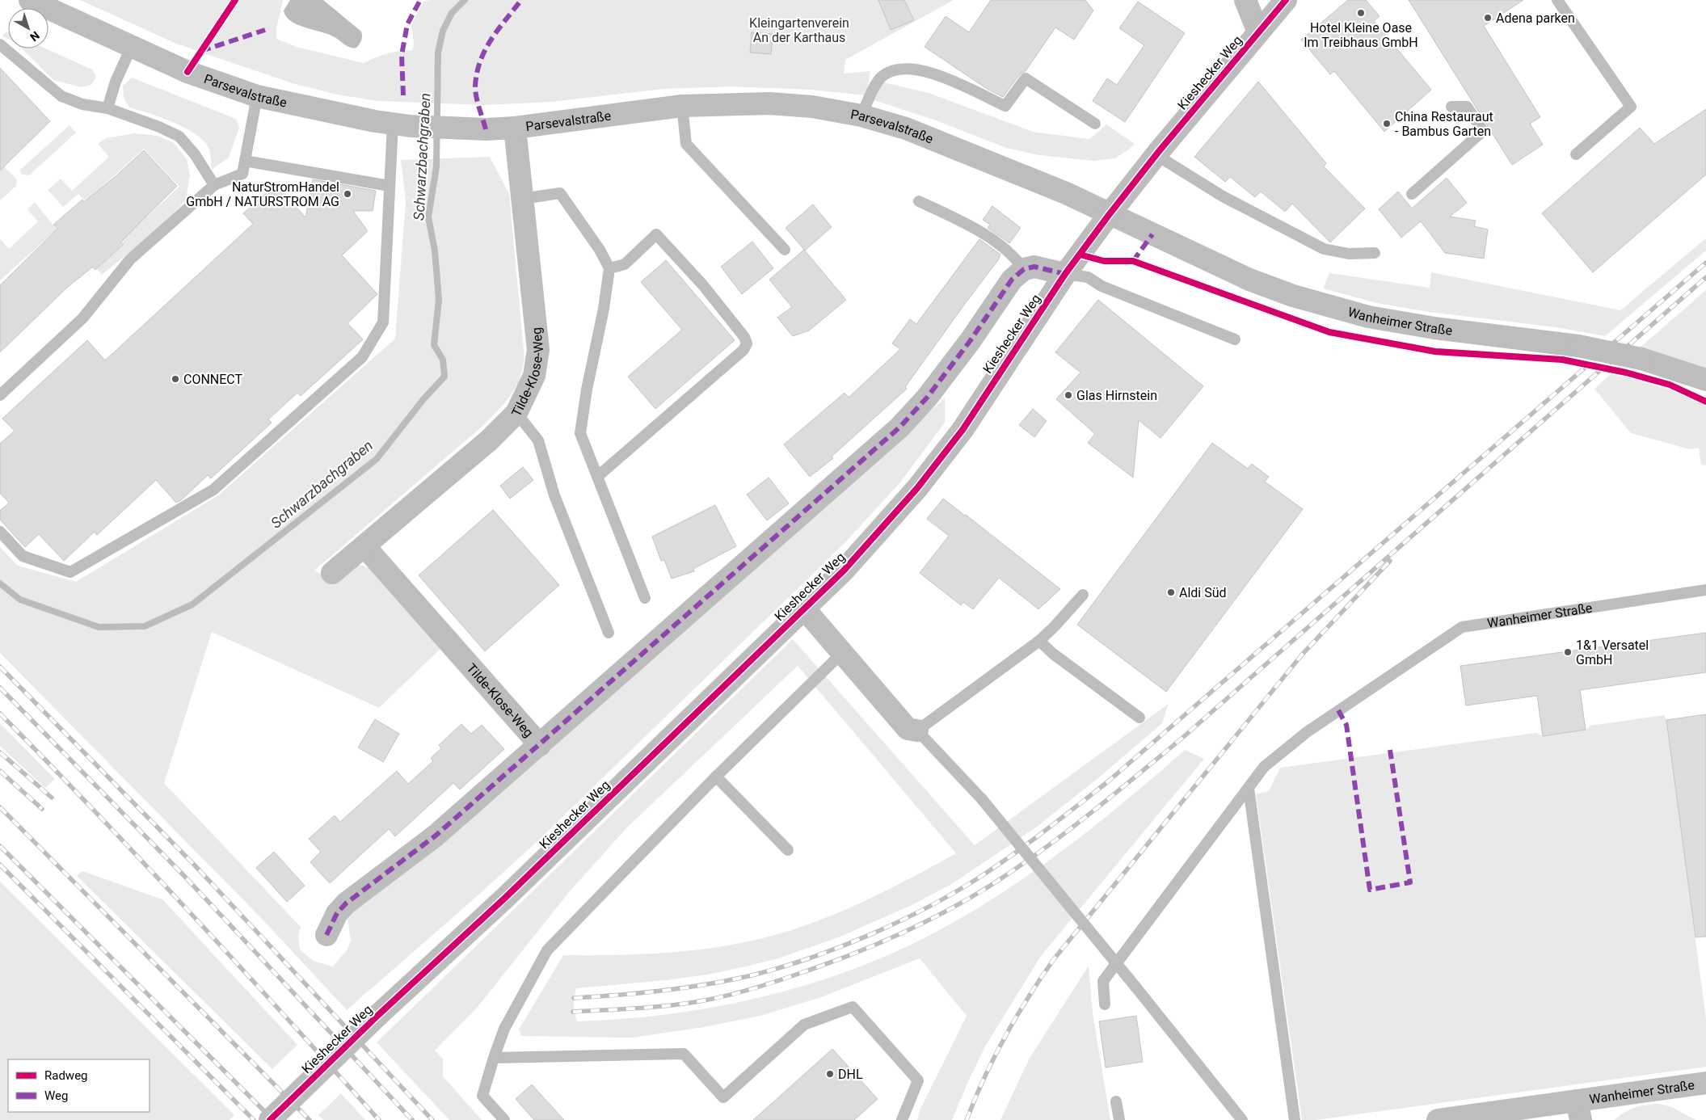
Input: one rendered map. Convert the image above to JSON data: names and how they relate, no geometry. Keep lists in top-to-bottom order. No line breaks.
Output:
{"streets":{"street":["Kieshecker Weg","Parsevalstraße","Wanheimer Straße","Tilde-Klose-Weg"]},"crossings":[["Kieshecker Weg","Parsevalstraße"],["Kieshecker Weg","Wanheimer Straße"],["Parsevalstraße","Wanheimer Straße"],["Parsevalstraße","Tilde-Klose-Weg"]],"water":["Schwarzbachgraben"],"parks":["Kleingartenverein An der Karthaus"],"places":["Hotel Kleine Oase Im Treibhaus GmbH","Adena parken","China Restauraut - Bambus Garten","NaturStromHandel GmbH / NATURSTROM AG","CONNECT","Glas Hirnstein","Aldi Süd","1&1 Versatel GmbH","DHL"],"legend":["Radweg","Weg"],"north":"bottom right"}
